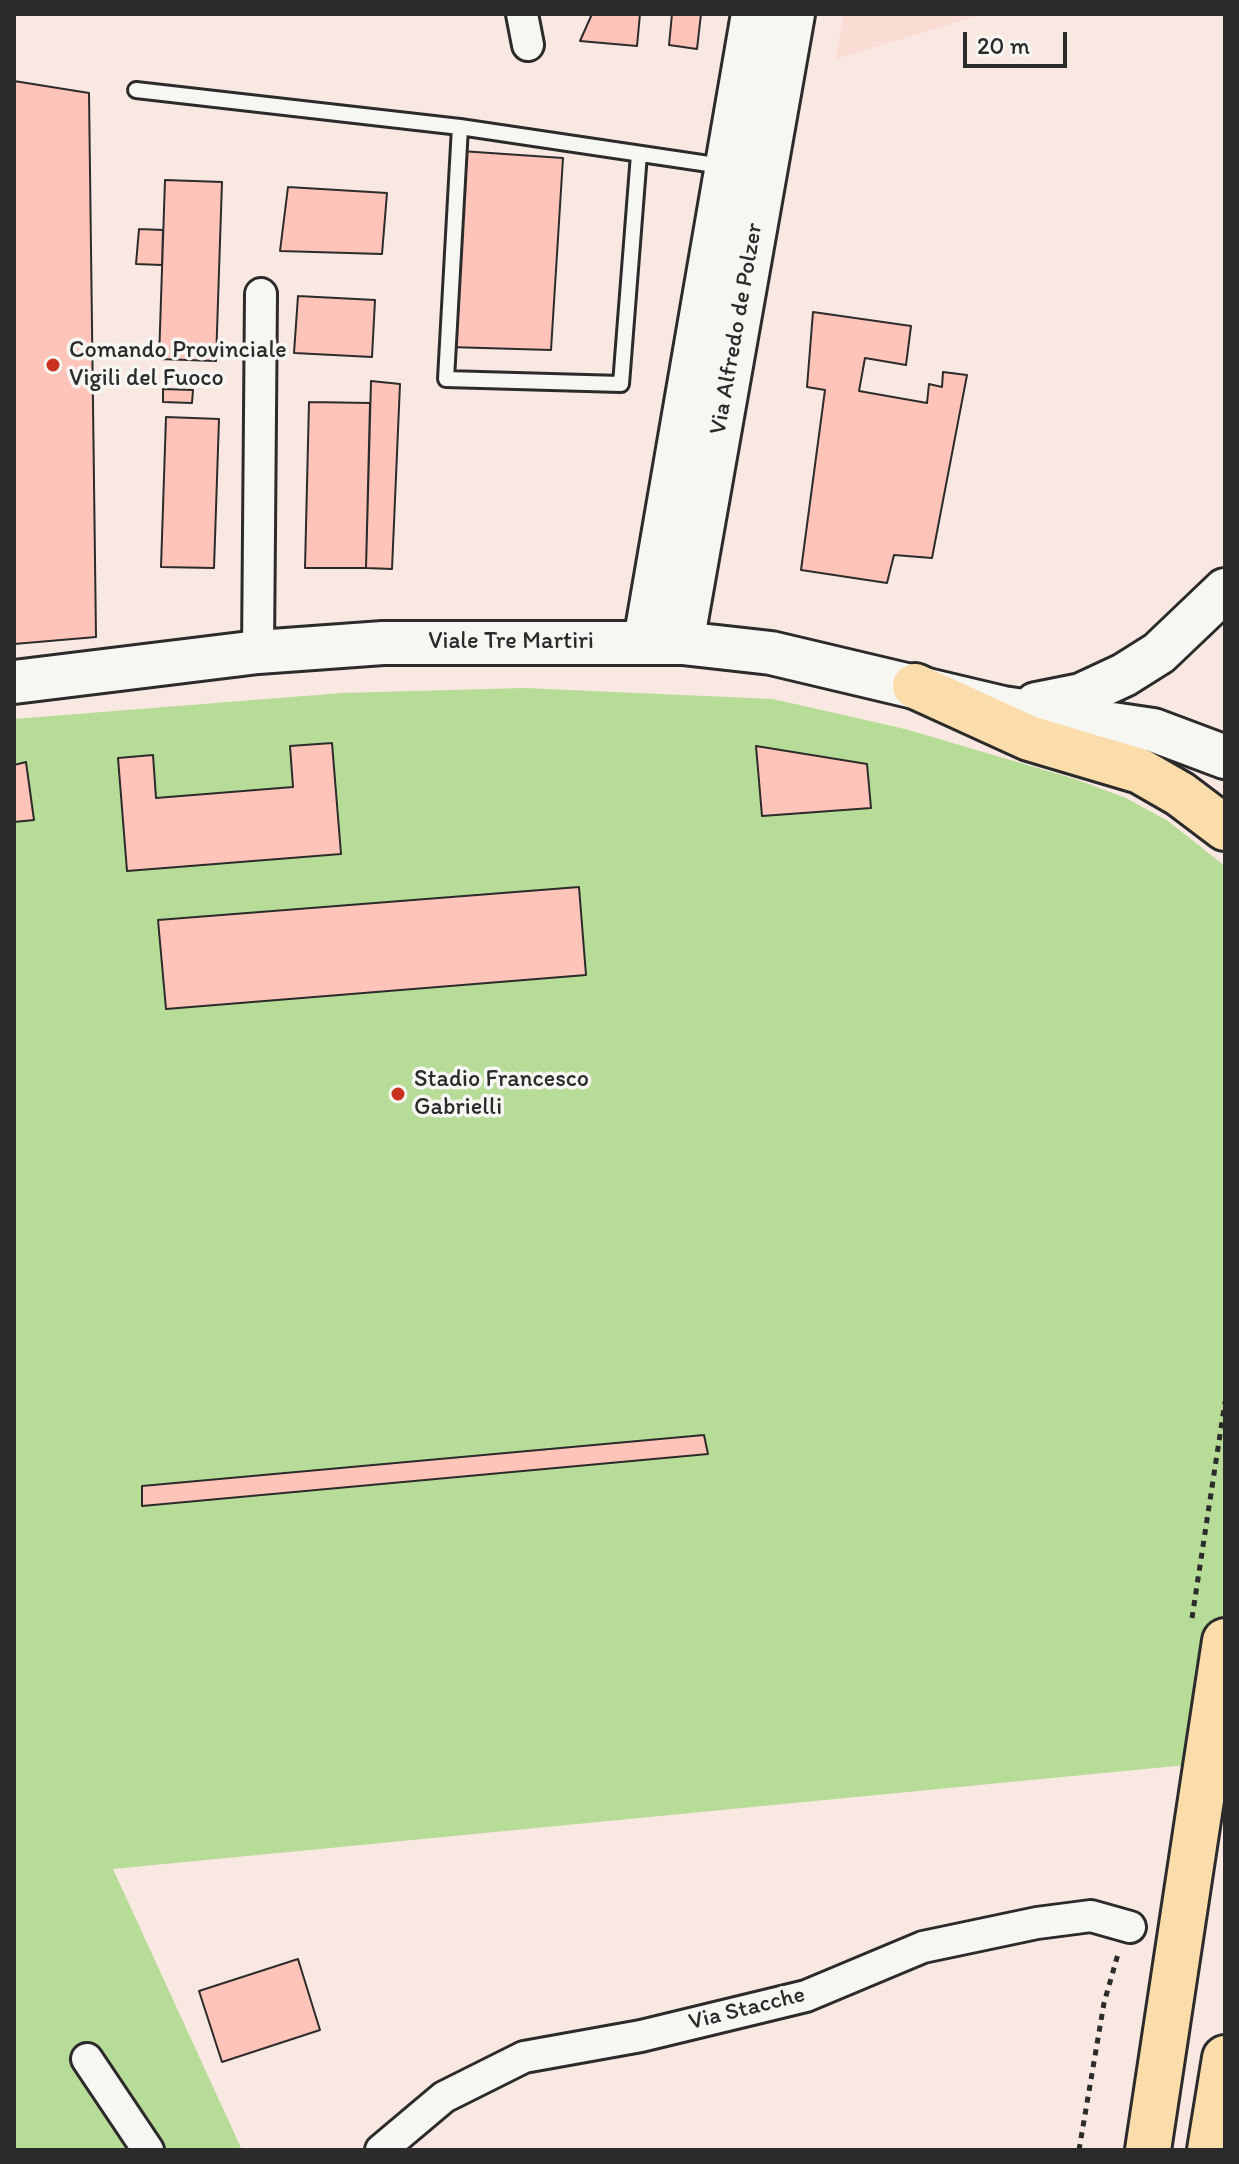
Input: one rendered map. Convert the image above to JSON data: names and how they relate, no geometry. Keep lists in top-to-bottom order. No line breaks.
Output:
{"streets":{"main road":["Via Alfredo de Polzer","Viale Tre Martiri"],"street":["Via Stacche"]},"crossings":[["Via Alfredo de Polzer","Viale Tre Martiri"]],"places":["Comando Provinciale Vigili del Fuoco","Stadio Francesco Gabrielli"],"scale_bar":"20 m"}
